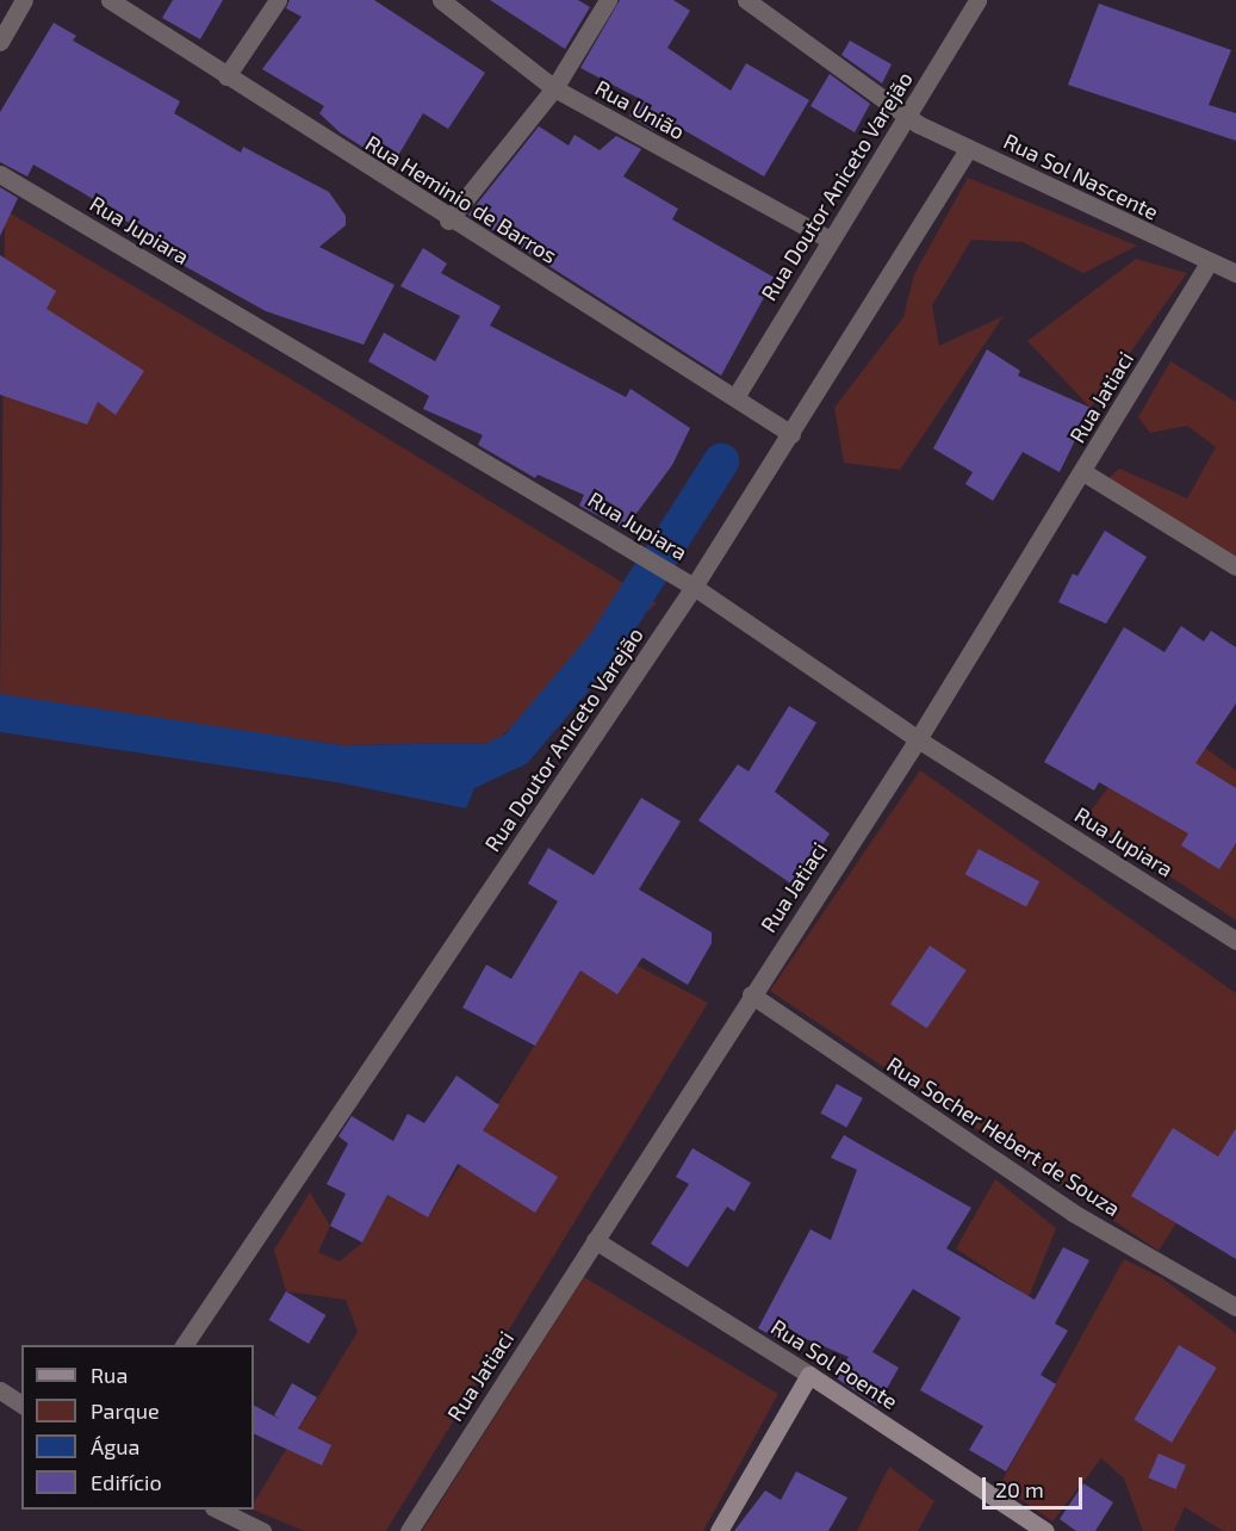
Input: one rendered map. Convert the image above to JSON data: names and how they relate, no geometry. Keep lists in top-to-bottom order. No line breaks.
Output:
{"streets":{"street":["Rua União","Rua Sol Nascente","Rua Doutor Aniceto Varejão","Rua Heminio de Barros","Rua Jupiara","Rua Jatiaci","Rua Socher Hebert de Souza","Rua Sol Poente"]},"crossings":[["Rua União","Rua Doutor Aniceto Varejão"],["Rua Sol Nascente","Rua Doutor Aniceto Varejão"],["Rua Sol Nascente","Rua Jatiaci"],["Rua Doutor Aniceto Varejão","Rua Heminio de Barros"],["Rua Doutor Aniceto Varejão","Rua Jupiara"],["Rua Jupiara","Rua Jatiaci"],["Rua Jatiaci","Rua Socher Hebert de Souza"],["Rua Jatiaci","Rua Sol Poente"]],"legend":["Rua","Parque","Água","Edifício"],"scale_bar":"20 m"}
